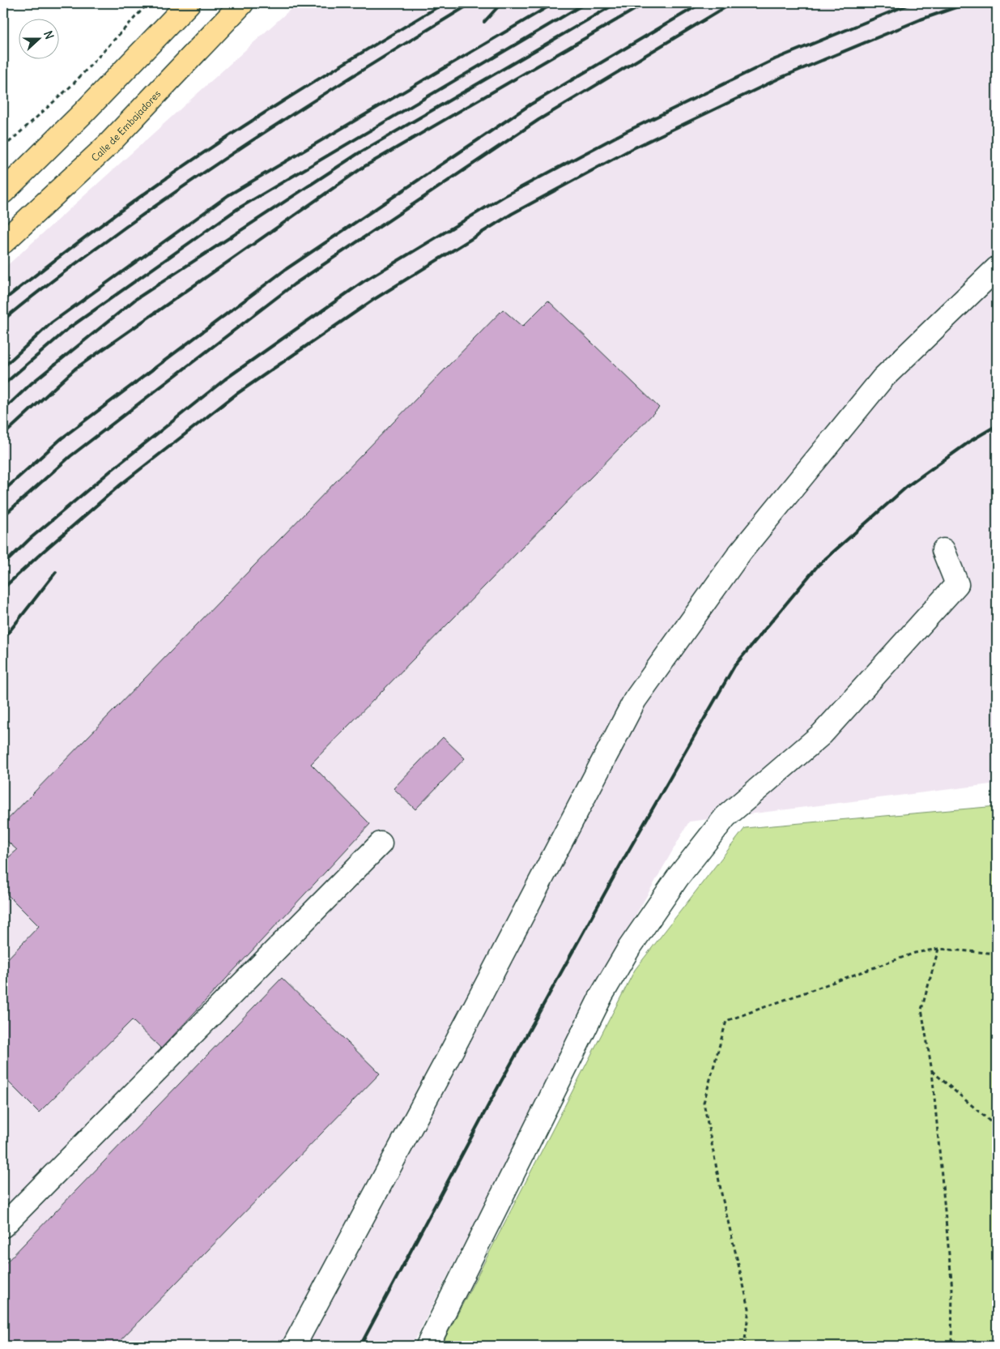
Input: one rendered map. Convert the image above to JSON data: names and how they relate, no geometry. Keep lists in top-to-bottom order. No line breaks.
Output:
{"streets":{"main road":["Calle de Embajadores"]},"north":"right"}
